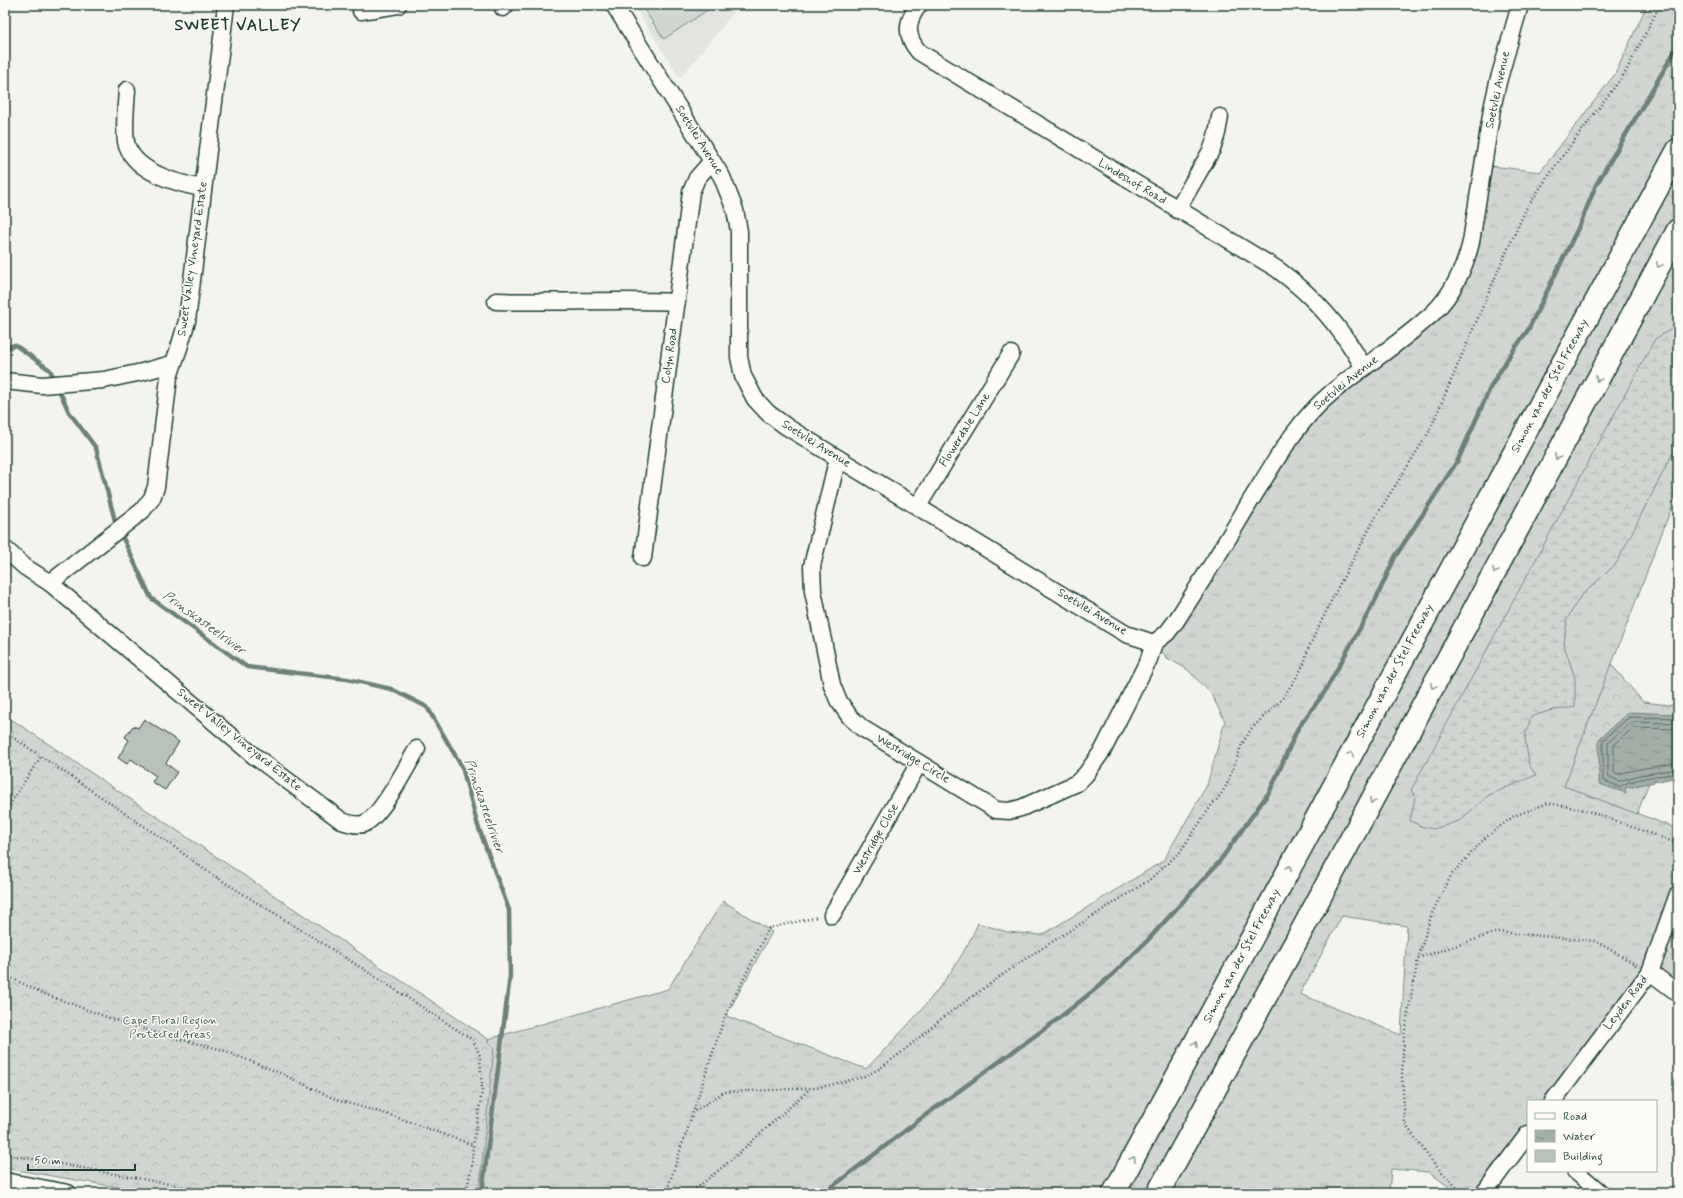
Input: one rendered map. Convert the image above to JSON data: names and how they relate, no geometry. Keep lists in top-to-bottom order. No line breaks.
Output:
{"streets":{"highway":["Simon van der Stel Freeway"],"street":["Soetvlei Avenue","Lindeshof Road","Sweet Valley Vineyard Estate","Colyn Road","Flowerdale Lane","Westridge Circle","Westridge Close","Leyden Road"]},"crossings":[["Soetvlei Avenue","Lindeshof Road"],["Soetvlei Avenue","Colyn Road"],["Soetvlei Avenue","Flowerdale Lane"],["Soetvlei Avenue","Westridge Circle"],["Westridge Circle","Westridge Close"]],"districts":["SWEET VALLEY"],"water":["Prinskasteelrivier"],"parks":["Cape Floral Region Protected Areas"],"legend":["Road","Water","Building"],"scale_bar":"50 m"}
